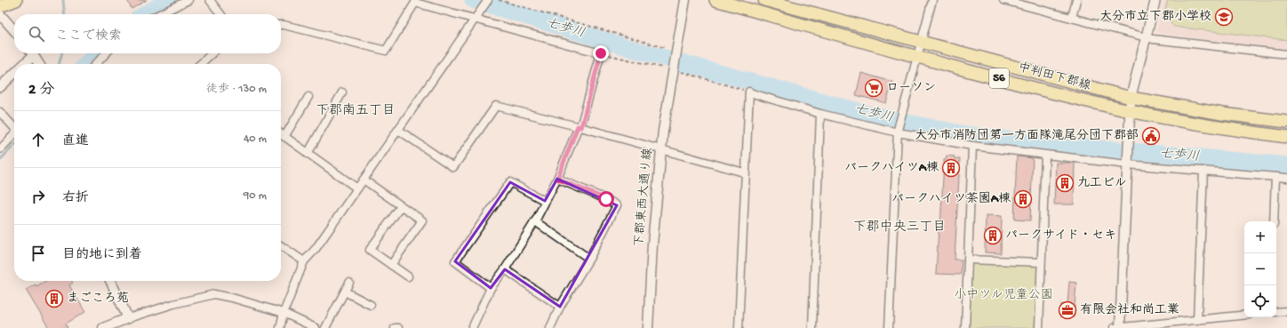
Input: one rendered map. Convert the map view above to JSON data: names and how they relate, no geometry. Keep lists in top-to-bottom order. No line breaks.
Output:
{"streets":{"main road":["中判田下郡線","56"],"street":["下郡東西大通り線"]},"districts":["下郡南五丁目","下郡中央三丁目"],"water":["七歩川"],"parks":["小中ツル児童公園"],"places":{"school or university":["大分市立下郡小学校"],"supermarket":["ローソン"],"public building":["大分市消防団第一方面隊滝尾分団下郡部"],"building":["パークハイツA棟","九工ビル","パークハイツ茶園A棟","パークサイド・セキ","まごころ苑"],"office":["有限会社和尚工業"]},"page":{"search":"ここで検索","heading":["2 分","徒歩 · 130 m"],"list":[["直進","40 m"],["右折","90 m"],"目的地に到着"],"map_buttons":["+","−"]}}
